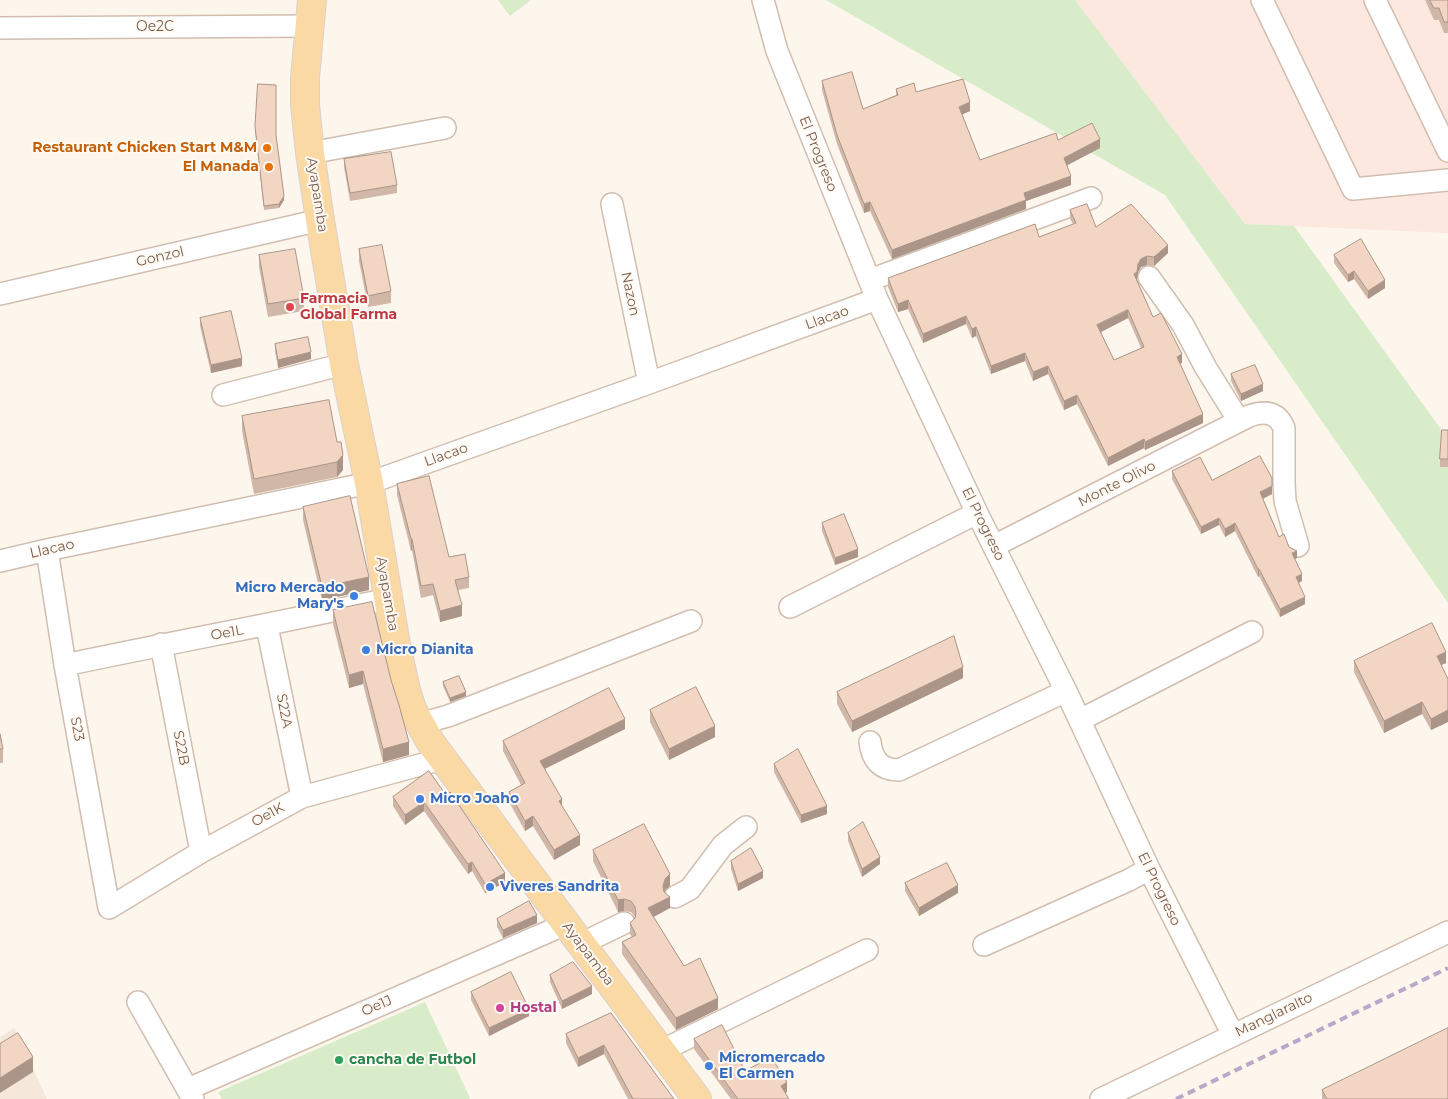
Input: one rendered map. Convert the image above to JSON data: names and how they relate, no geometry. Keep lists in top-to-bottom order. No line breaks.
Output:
{"streets":{"main road":["Ayapamba"],"street":["Oe2C","El Progreso","Gonzol","Nazon","Llacao","Monte Olivo","Oe1L","S22A","S23","S22B","Oe1K","Oe1J","Manglaralto"]},"crossings":[["Oe2C","Ayapamba"],["El Progreso","Llacao"],["El Progreso","Monte Olivo"],["El Progreso","Manglaralto"],["Ayapamba","Gonzol"],["Ayapamba","Llacao"],["Ayapamba","Oe1L"],["Ayapamba","Oe1K"],["Ayapamba","Oe1J"],["Nazon","Llacao"],["Llacao","S23"],["Oe1L","S22A"],["Oe1L","S23"],["Oe1L","S22B"],["S22A","Oe1K"],["S23","Oe1K"],["S22B","Oe1K"]],"places":["Restaurant Chicken Start M&M","El Manada","Farmacia Global Farma","Micro Mercado Mary's","Micro Dianita","Micro Joaho","Viveres Sandrita","Hostal","cancha de Futbol","Micromercado El Carmen"]}
